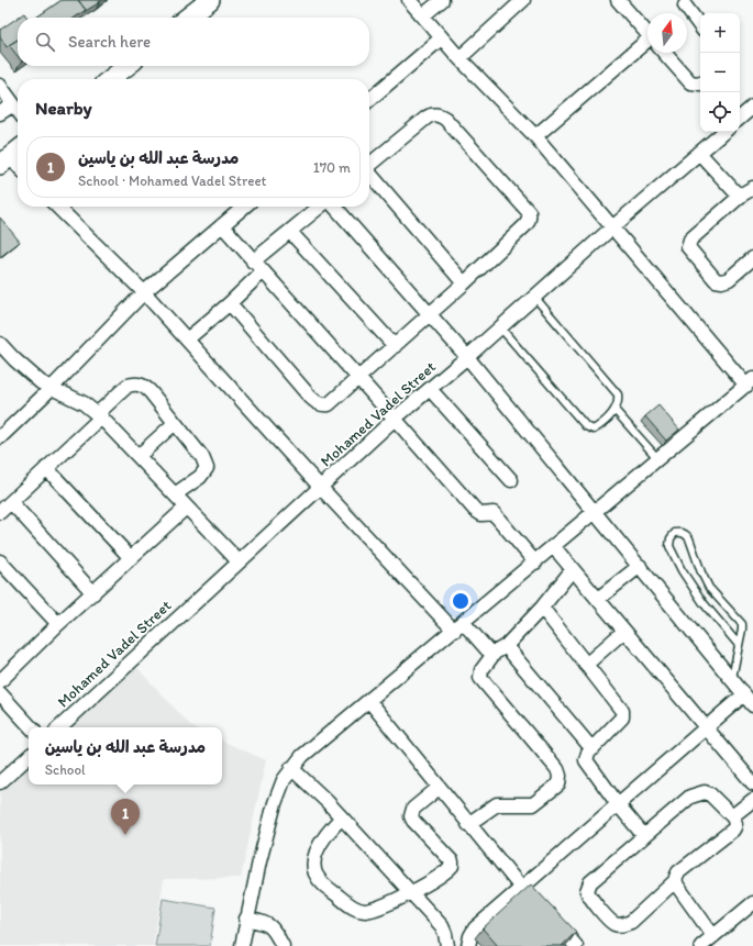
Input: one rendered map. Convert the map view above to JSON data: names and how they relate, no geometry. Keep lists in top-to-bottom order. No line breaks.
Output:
{"streets":{"street":["Mohamed Vadel Street"]},"north":"top","page":{"map_buttons":["+","−"],"search":"Search here","heading":"Nearby","list":[{"mark":"1","name":"مدرسة عبد الله بن ياسين","note":"School · Mohamed Vadel Street","value":"170 m"}],"popup":["مدرسة عبد الله بن ياسين","School"],"pins":"1"}}
